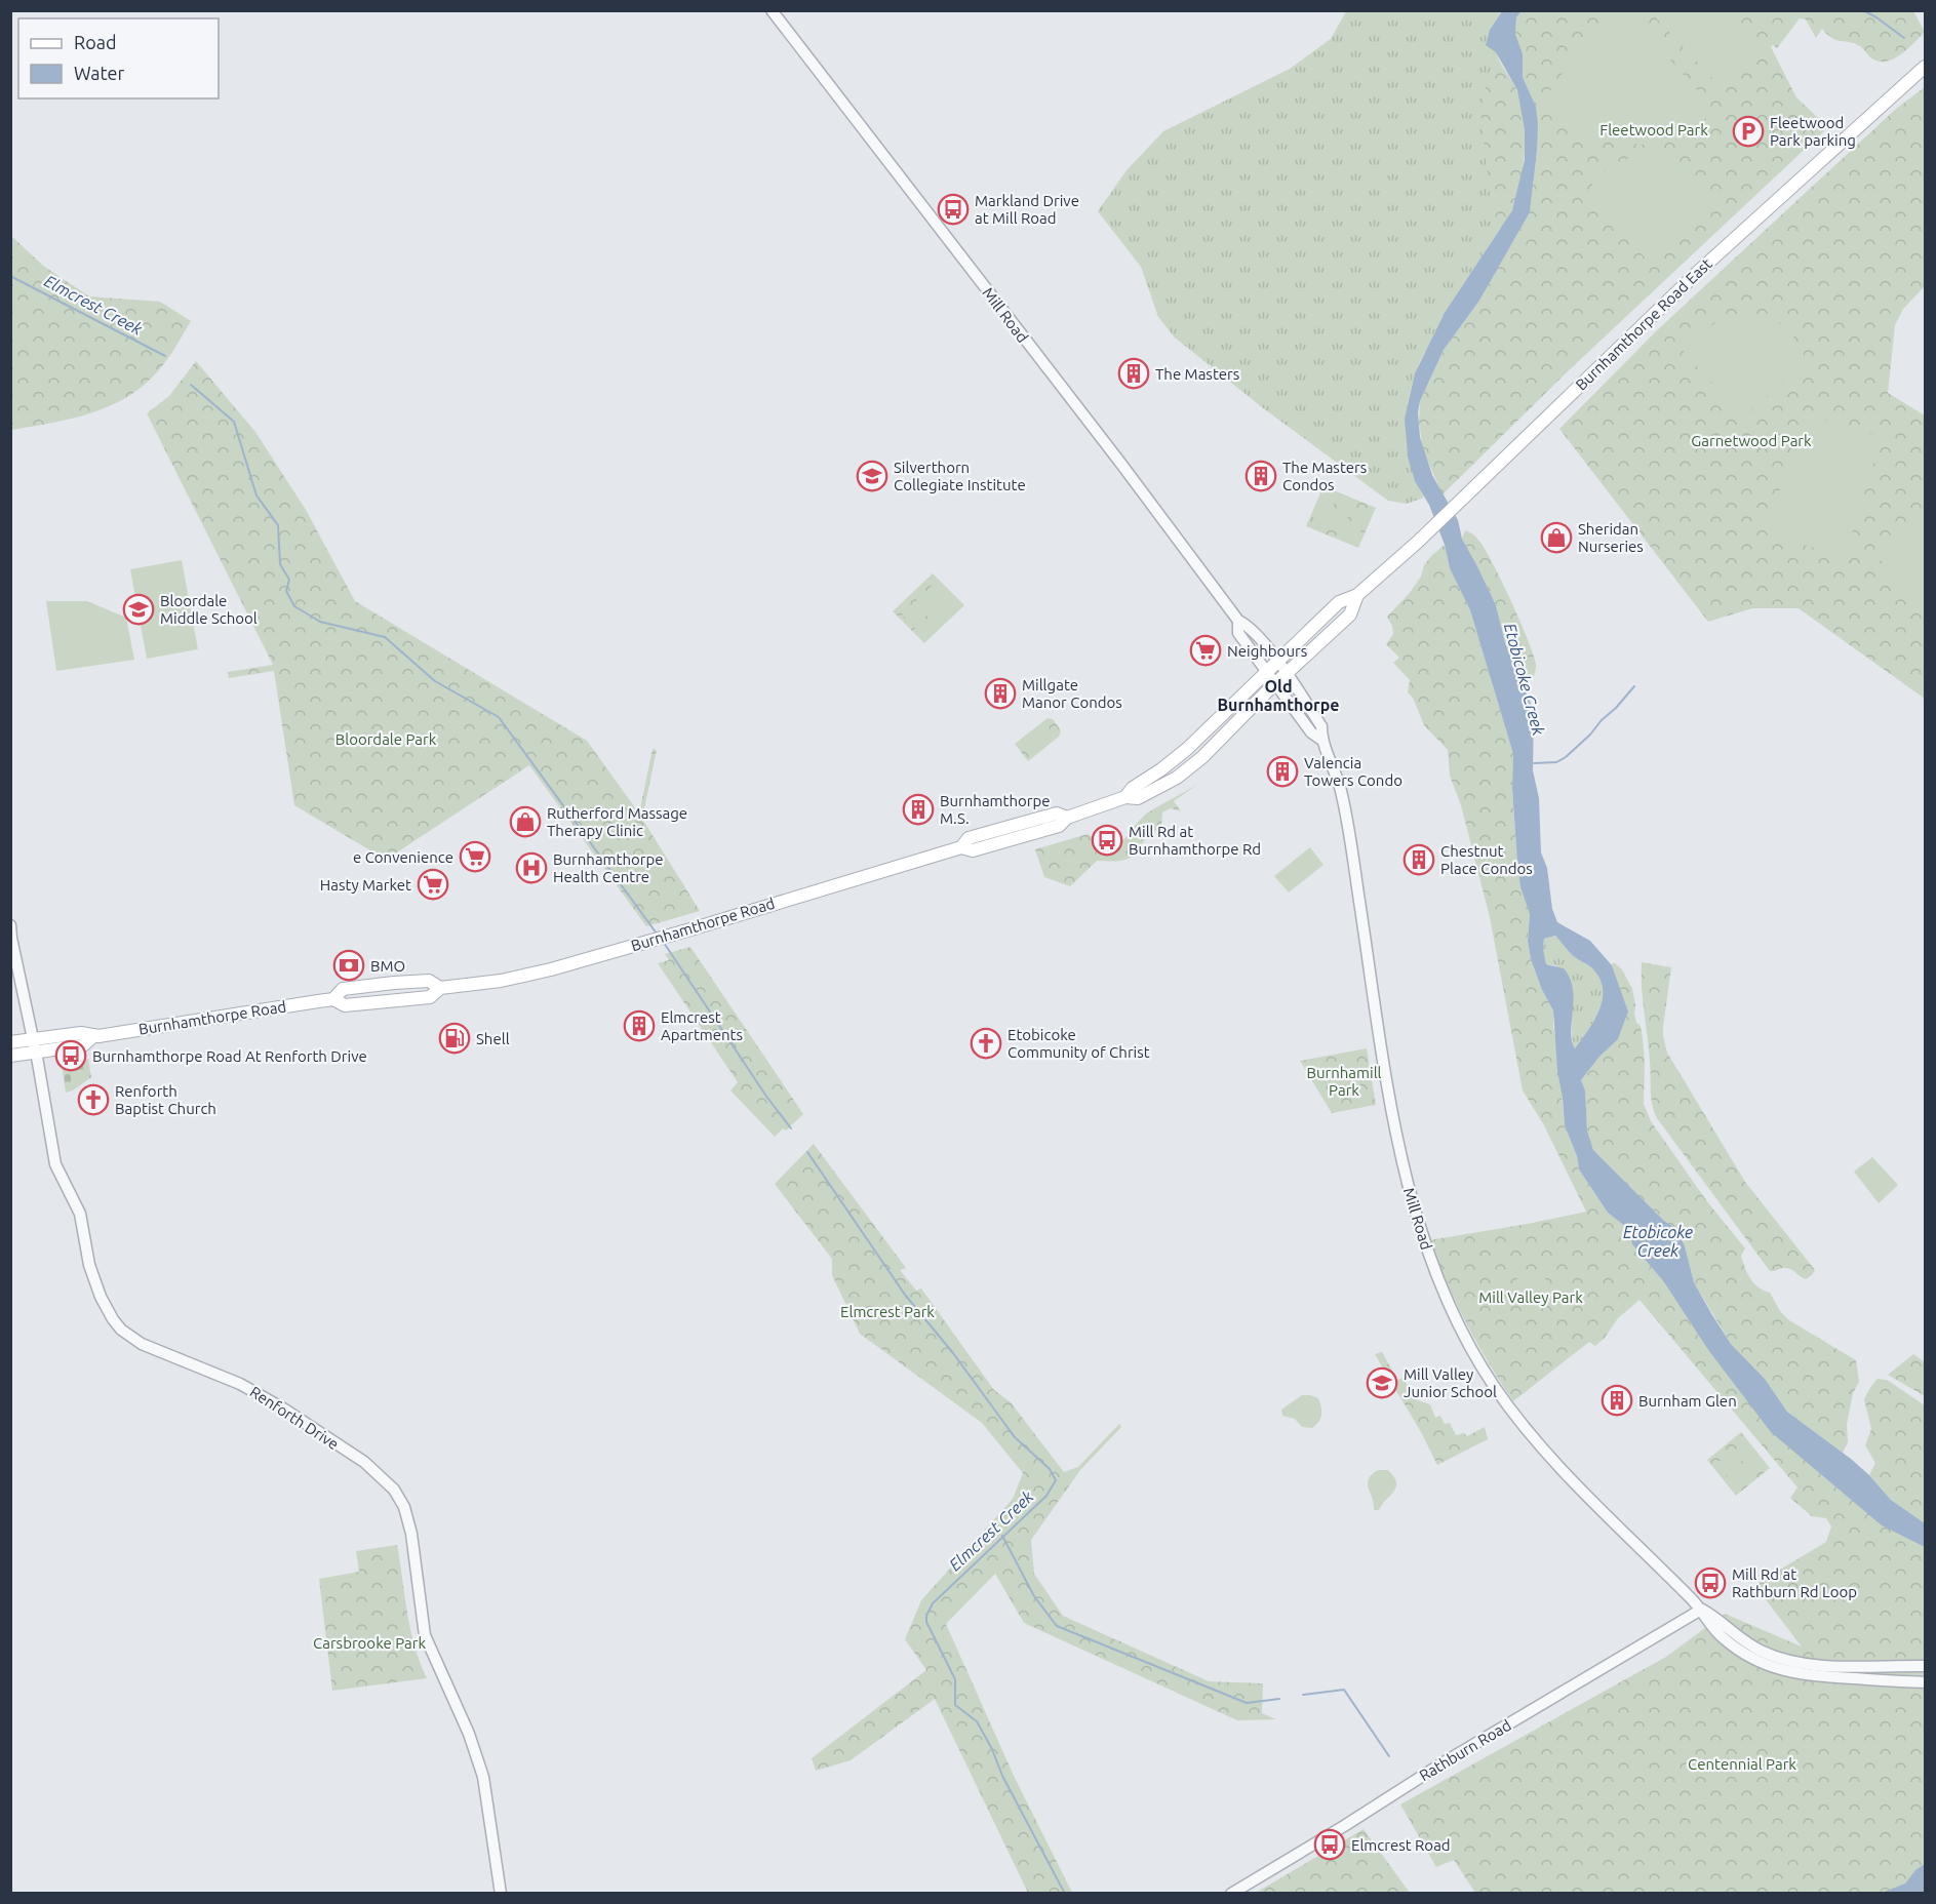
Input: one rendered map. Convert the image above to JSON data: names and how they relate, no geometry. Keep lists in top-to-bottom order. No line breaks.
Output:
{"streets":{"main road":["Burnhamthorpe Road East","Burnhamthorpe Road"],"street":["Mill Road","Renforth Drive","Rathburn Road"]},"crossings":[["Mill Road","Burnhamthorpe Road"],["Mill Road","Rathburn Road"],["Burnhamthorpe Road East","Burnhamthorpe Road"],["Burnhamthorpe Road","Renforth Drive"]],"districts":["Old Burnhamthorpe"],"water":["Elmcrest Creek","Etobicoke Creek"],"parks":["Fleetwood Park","Garnetwood Park","Bloordale Park","Burnhamill Park","Mill Valley Park","Elmcrest Park","Carsbrooke Park","Centennial Park"],"places":{"parking":["Fleetwood Park parking"],"bus stop":["Markland Drive at Mill Road","Mill Rd at Burnhamthorpe Rd","Burnhamthorpe Road At Renforth Drive","Mill Rd at Rathburn Rd Loop","Elmcrest Road"],"building":["The Masters","The Masters Condos","Millgate Manor Condos","Valencia Towers Condo","Burnhamthorpe M.S.","Chestnut Place Condos","Elmcrest Apartments","Burnham Glen"],"school or university":["Silverthorn Collegiate Institute","Bloordale Middle School","Mill Valley Junior School"],"shop":["Sheridan Nurseries","Rutherford Massage Therapy Clinic"],"supermarket":["Neighbours","e Convenience","Hasty Market"],"hospital":["Burnhamthorpe Health Centre"],"bank":["BMO"],"fuel station":["Shell"],"church":["Etobicoke Community of Christ","Renforth Baptist Church"]},"legend":["Road","Water"]}
